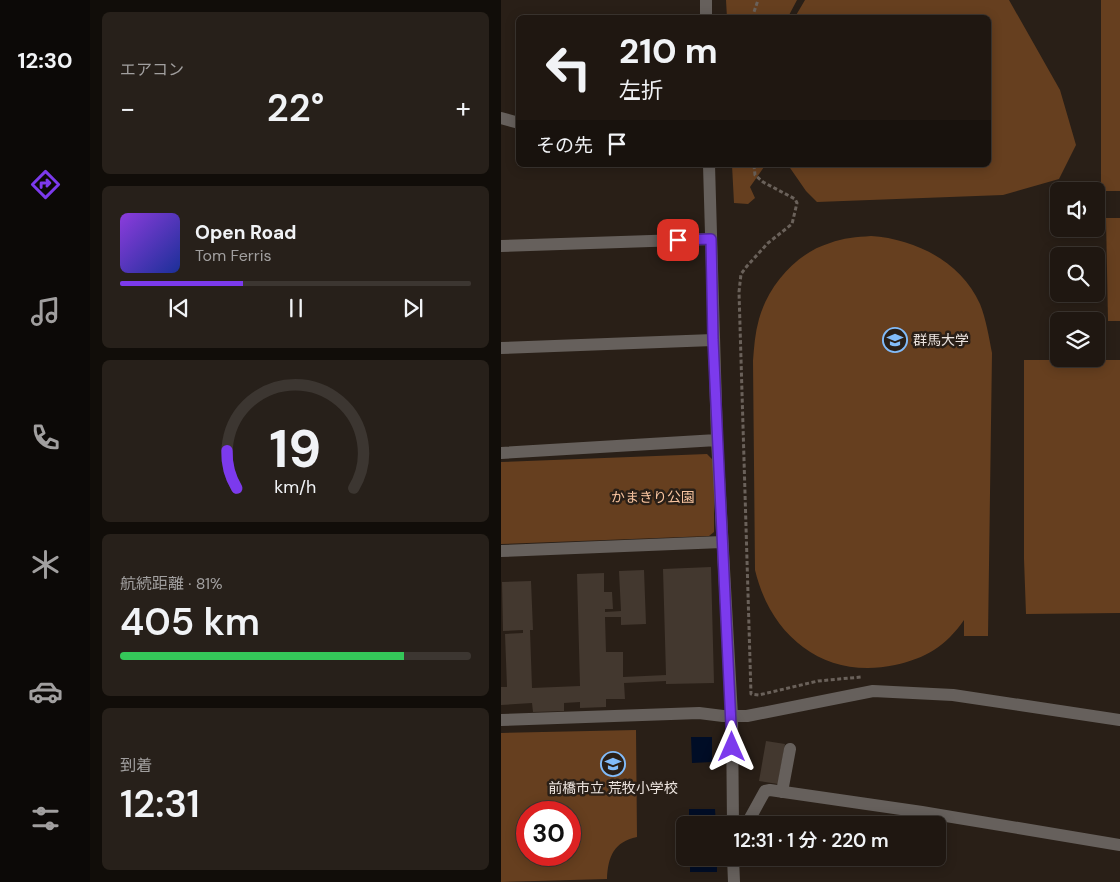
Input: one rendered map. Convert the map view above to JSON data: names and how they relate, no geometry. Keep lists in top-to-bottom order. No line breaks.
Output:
{"parks":["かまきり公園"],"places":{"school or university":["群馬大学","前橋市立 荒牧小学校"]},"page":{"tabs":"12:30","tile":["エアコン",["航続距離 · 81%","405 km"],["到着","12:31"]],"turn":["210 m","左折"],"heat":["−","22°","+"],"then":"その先","song":["Open Road","Tom Ferris"],"limit":"30","trip":"12:31 · 1 分 · 220 m","gauge":["19","km/h"]}}
